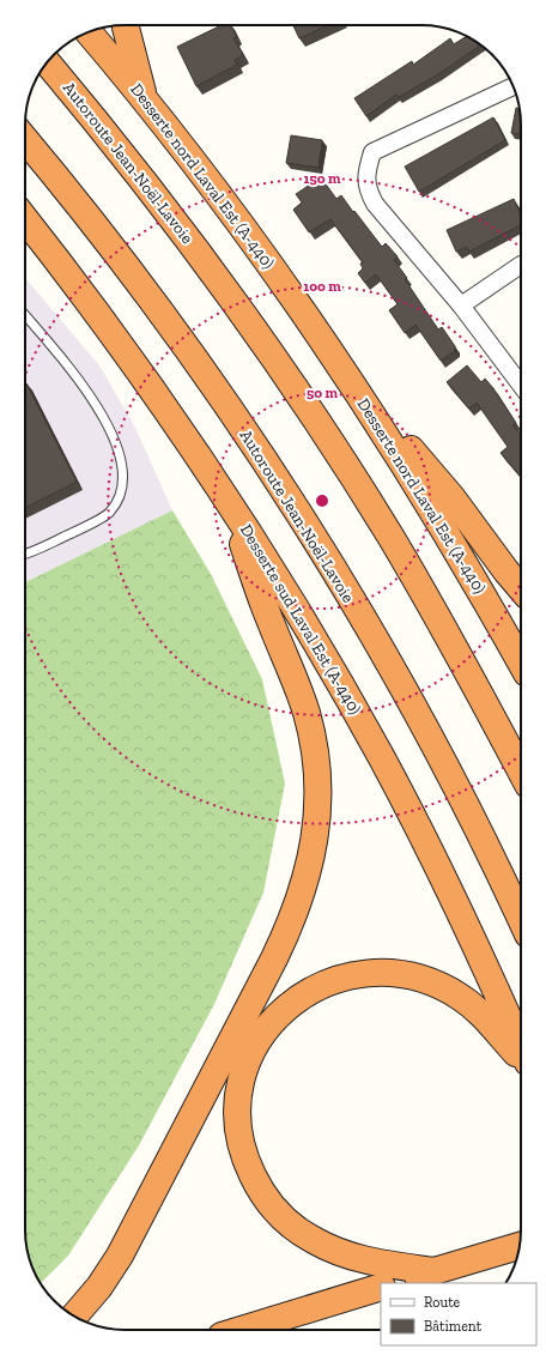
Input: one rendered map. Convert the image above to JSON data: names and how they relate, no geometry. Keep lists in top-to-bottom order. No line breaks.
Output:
{"streets":{"highway":["Autoroute Jean-Noël-Lavoie","Desserte nord Laval Est (A-440)","Desserte sud Laval Est (A-440)"]},"legend":["Route","Bâtiment"],"rings":["150 m","100 m","50 m"]}
